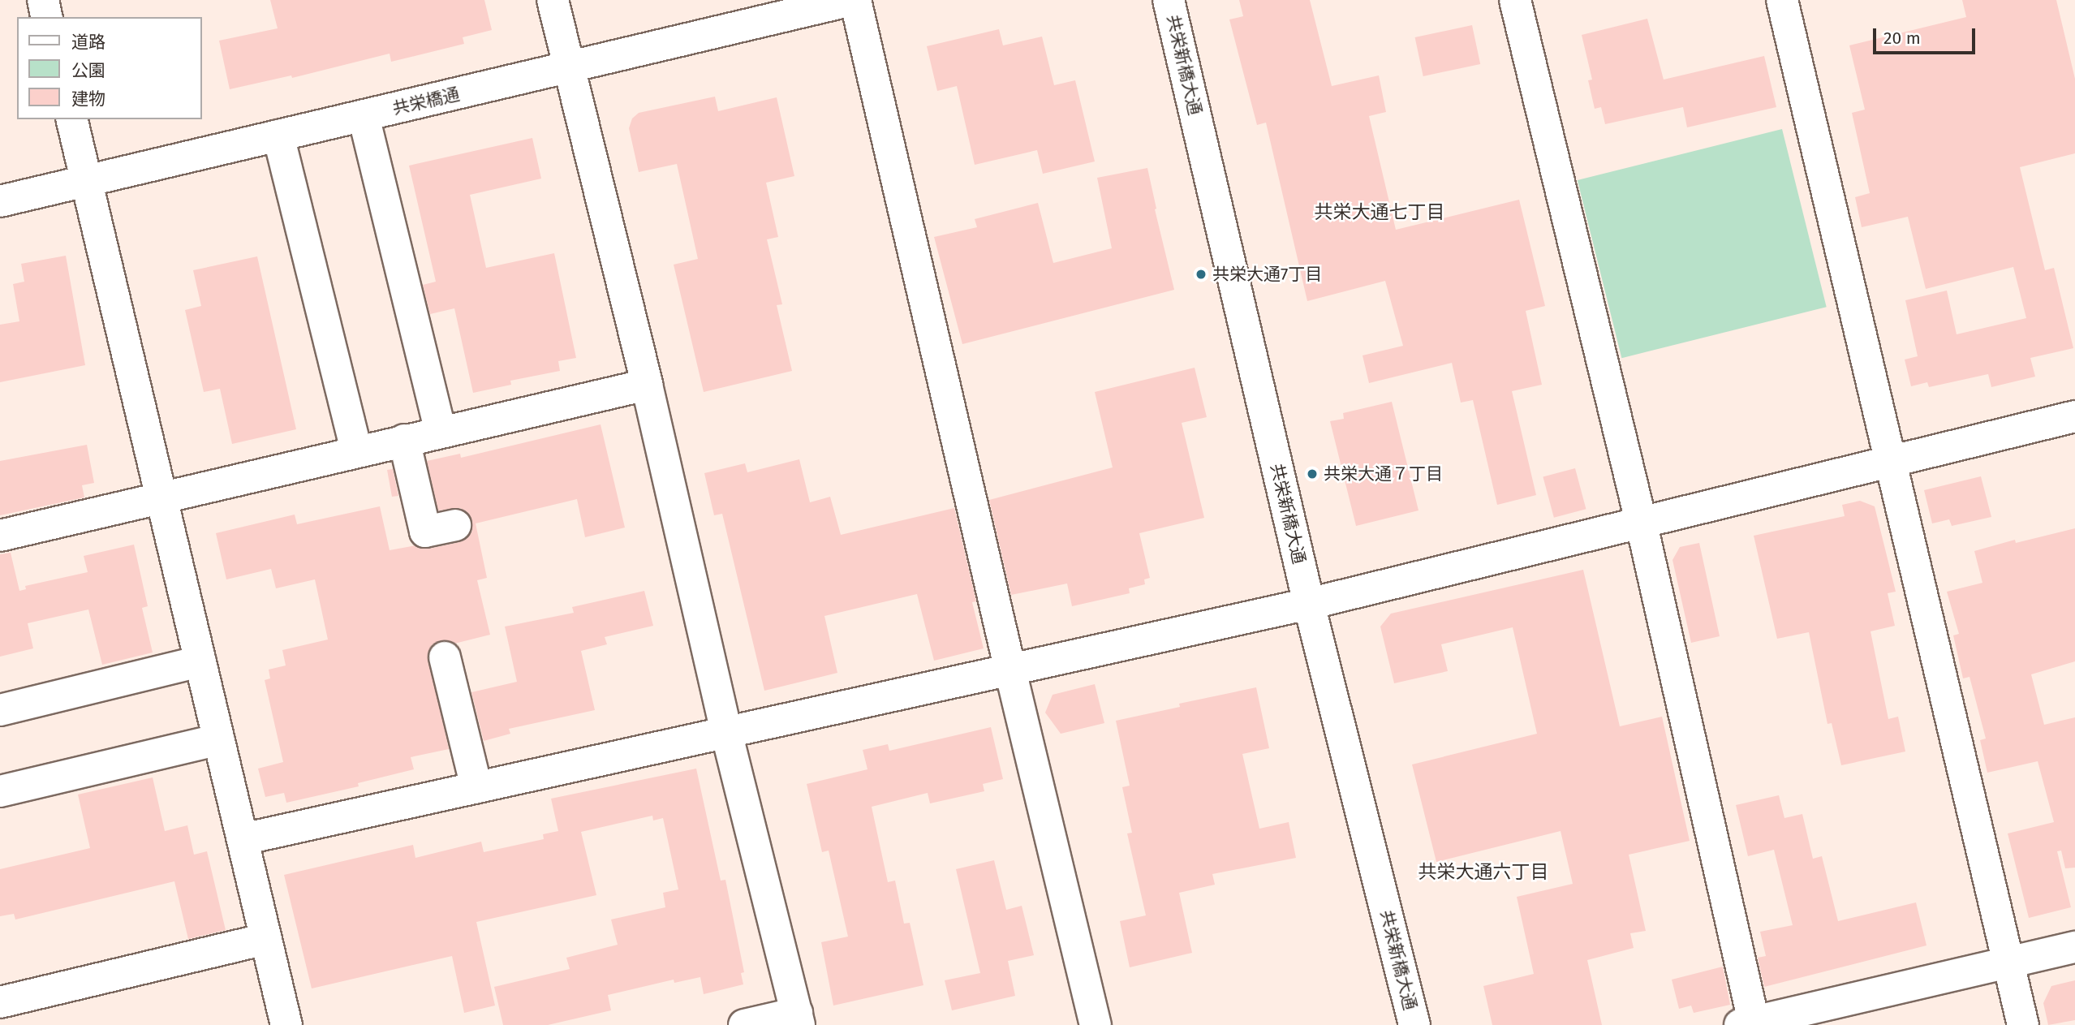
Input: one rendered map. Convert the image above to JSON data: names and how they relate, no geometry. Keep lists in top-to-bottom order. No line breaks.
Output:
{"streets":{"street":["共栄新橋大通","共栄橋通"]},"districts":["共栄大通七丁目","共栄大通六丁目"],"places":["共栄大通7丁目","共栄大通７丁目"],"legend":["道路","公園","建物"],"scale_bar":"20 m"}
